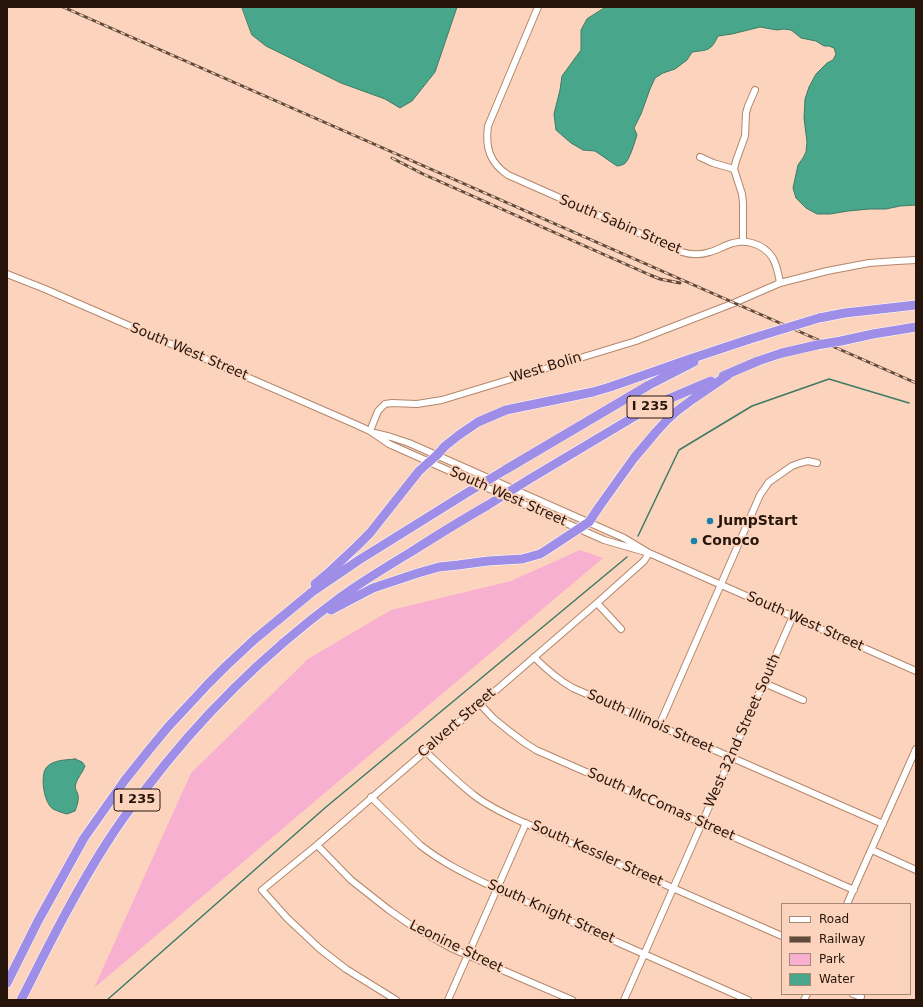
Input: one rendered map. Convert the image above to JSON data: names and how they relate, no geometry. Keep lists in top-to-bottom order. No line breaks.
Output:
{"streets":{"highway":["I 235"],"street":["South Sabin Street","South West Street","West Bolin","South Illinois Street","Calvert Street","West 32nd Street South","South McComas Street","South Kessler Street","South Knight Street","Leonine Street"]},"crossings":[["South West Street","West Bolin"],["South West Street","Calvert Street"],["South West Street","West 32nd Street South"],["South Illinois Street","Calvert Street"],["South Illinois Street","West 32nd Street South"],["Calvert Street","South McComas Street"],["Calvert Street","South Kessler Street"],["Calvert Street","South Knight Street"],["Calvert Street","Leonine Street"],["West 32nd Street South","South McComas Street"],["West 32nd Street South","South Kessler Street"],["West 32nd Street South","South Knight Street"]],"places":["JumpStart","Conoco"],"legend":["Road","Railway","Park","Water"]}
